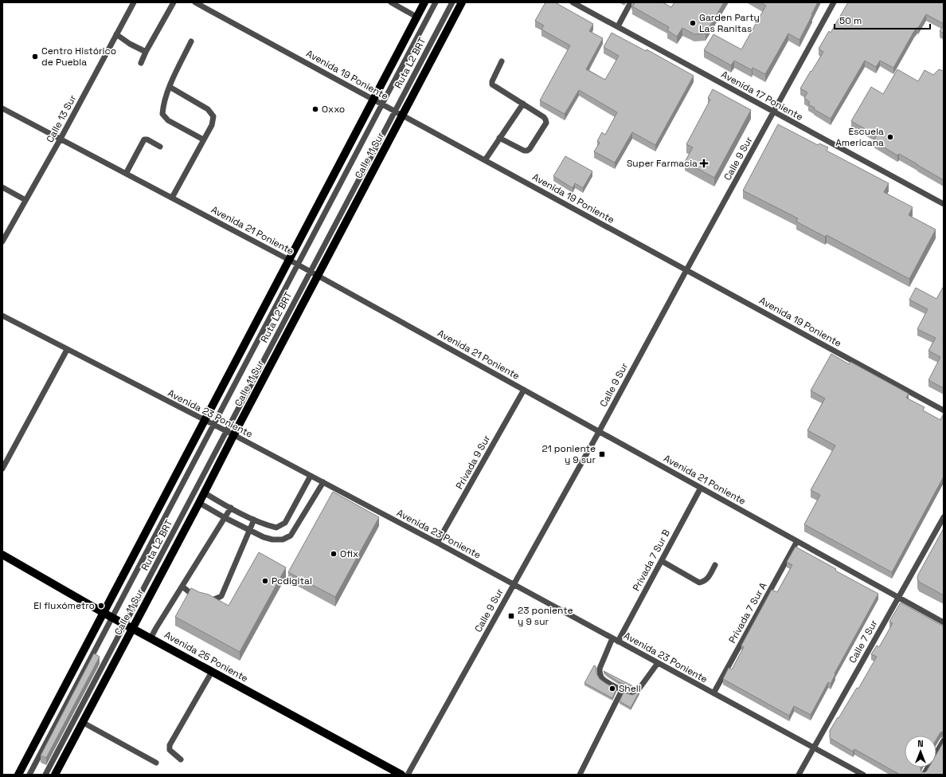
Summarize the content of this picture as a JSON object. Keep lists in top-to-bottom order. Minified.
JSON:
{"streets":{"main road":["Calle 11 Sur","Avenida 25 Poniente"],"street":["Ruta L2 BRT","Avenida 19 Poniente","Avenida 17 Poniente","Calle 13 Sur","Calle 9 Sur","Avenida 21 Poniente","Avenida 23 Poniente","Privada 9 Sur","Privada 7 Sur B","Privada 7 Sur A","Calle 7 Sur"]},"crossings":[["Ruta L2 BRT","Avenida 19 Poniente"],["Ruta L2 BRT","Calle 11 Sur"],["Ruta L2 BRT","Avenida 21 Poniente"],["Ruta L2 BRT","Avenida 23 Poniente"],["Ruta L2 BRT","Avenida 25 Poniente"],["Avenida 19 Poniente","Calle 11 Sur"],["Avenida 19 Poniente","Calle 9 Sur"],["Avenida 17 Poniente","Calle 9 Sur"],["Calle 13 Sur","Avenida 21 Poniente"],["Calle 11 Sur","Avenida 21 Poniente"],["Calle 11 Sur","Avenida 23 Poniente"],["Calle 11 Sur","Avenida 25 Poniente"],["Calle 9 Sur","Avenida 21 Poniente"],["Calle 9 Sur","Avenida 23 Poniente"],["Avenida 21 Poniente","Privada 9 Sur"],["Avenida 21 Poniente","Privada 7 Sur B"],["Avenida 21 Poniente","Privada 7 Sur A"],["Avenida 21 Poniente","Calle 7 Sur"],["Avenida 23 Poniente","Privada 9 Sur"],["Avenida 23 Poniente","Privada 7 Sur B"],["Avenida 23 Poniente","Privada 7 Sur A"],["Avenida 23 Poniente","Calle 7 Sur"]],"places":{"other":["Garden Party Las Ranitas","Centro Histórico de Puebla","Oxxo","Escuela Americana","Ofix","Pcdigital","El fluxómetro","Shell"],"health":["Super Farmacia"],"transit":["21 poniente y 9 sur","23 poniente y 9 sur"]},"scale_bar":"50 m","north":"top"}
